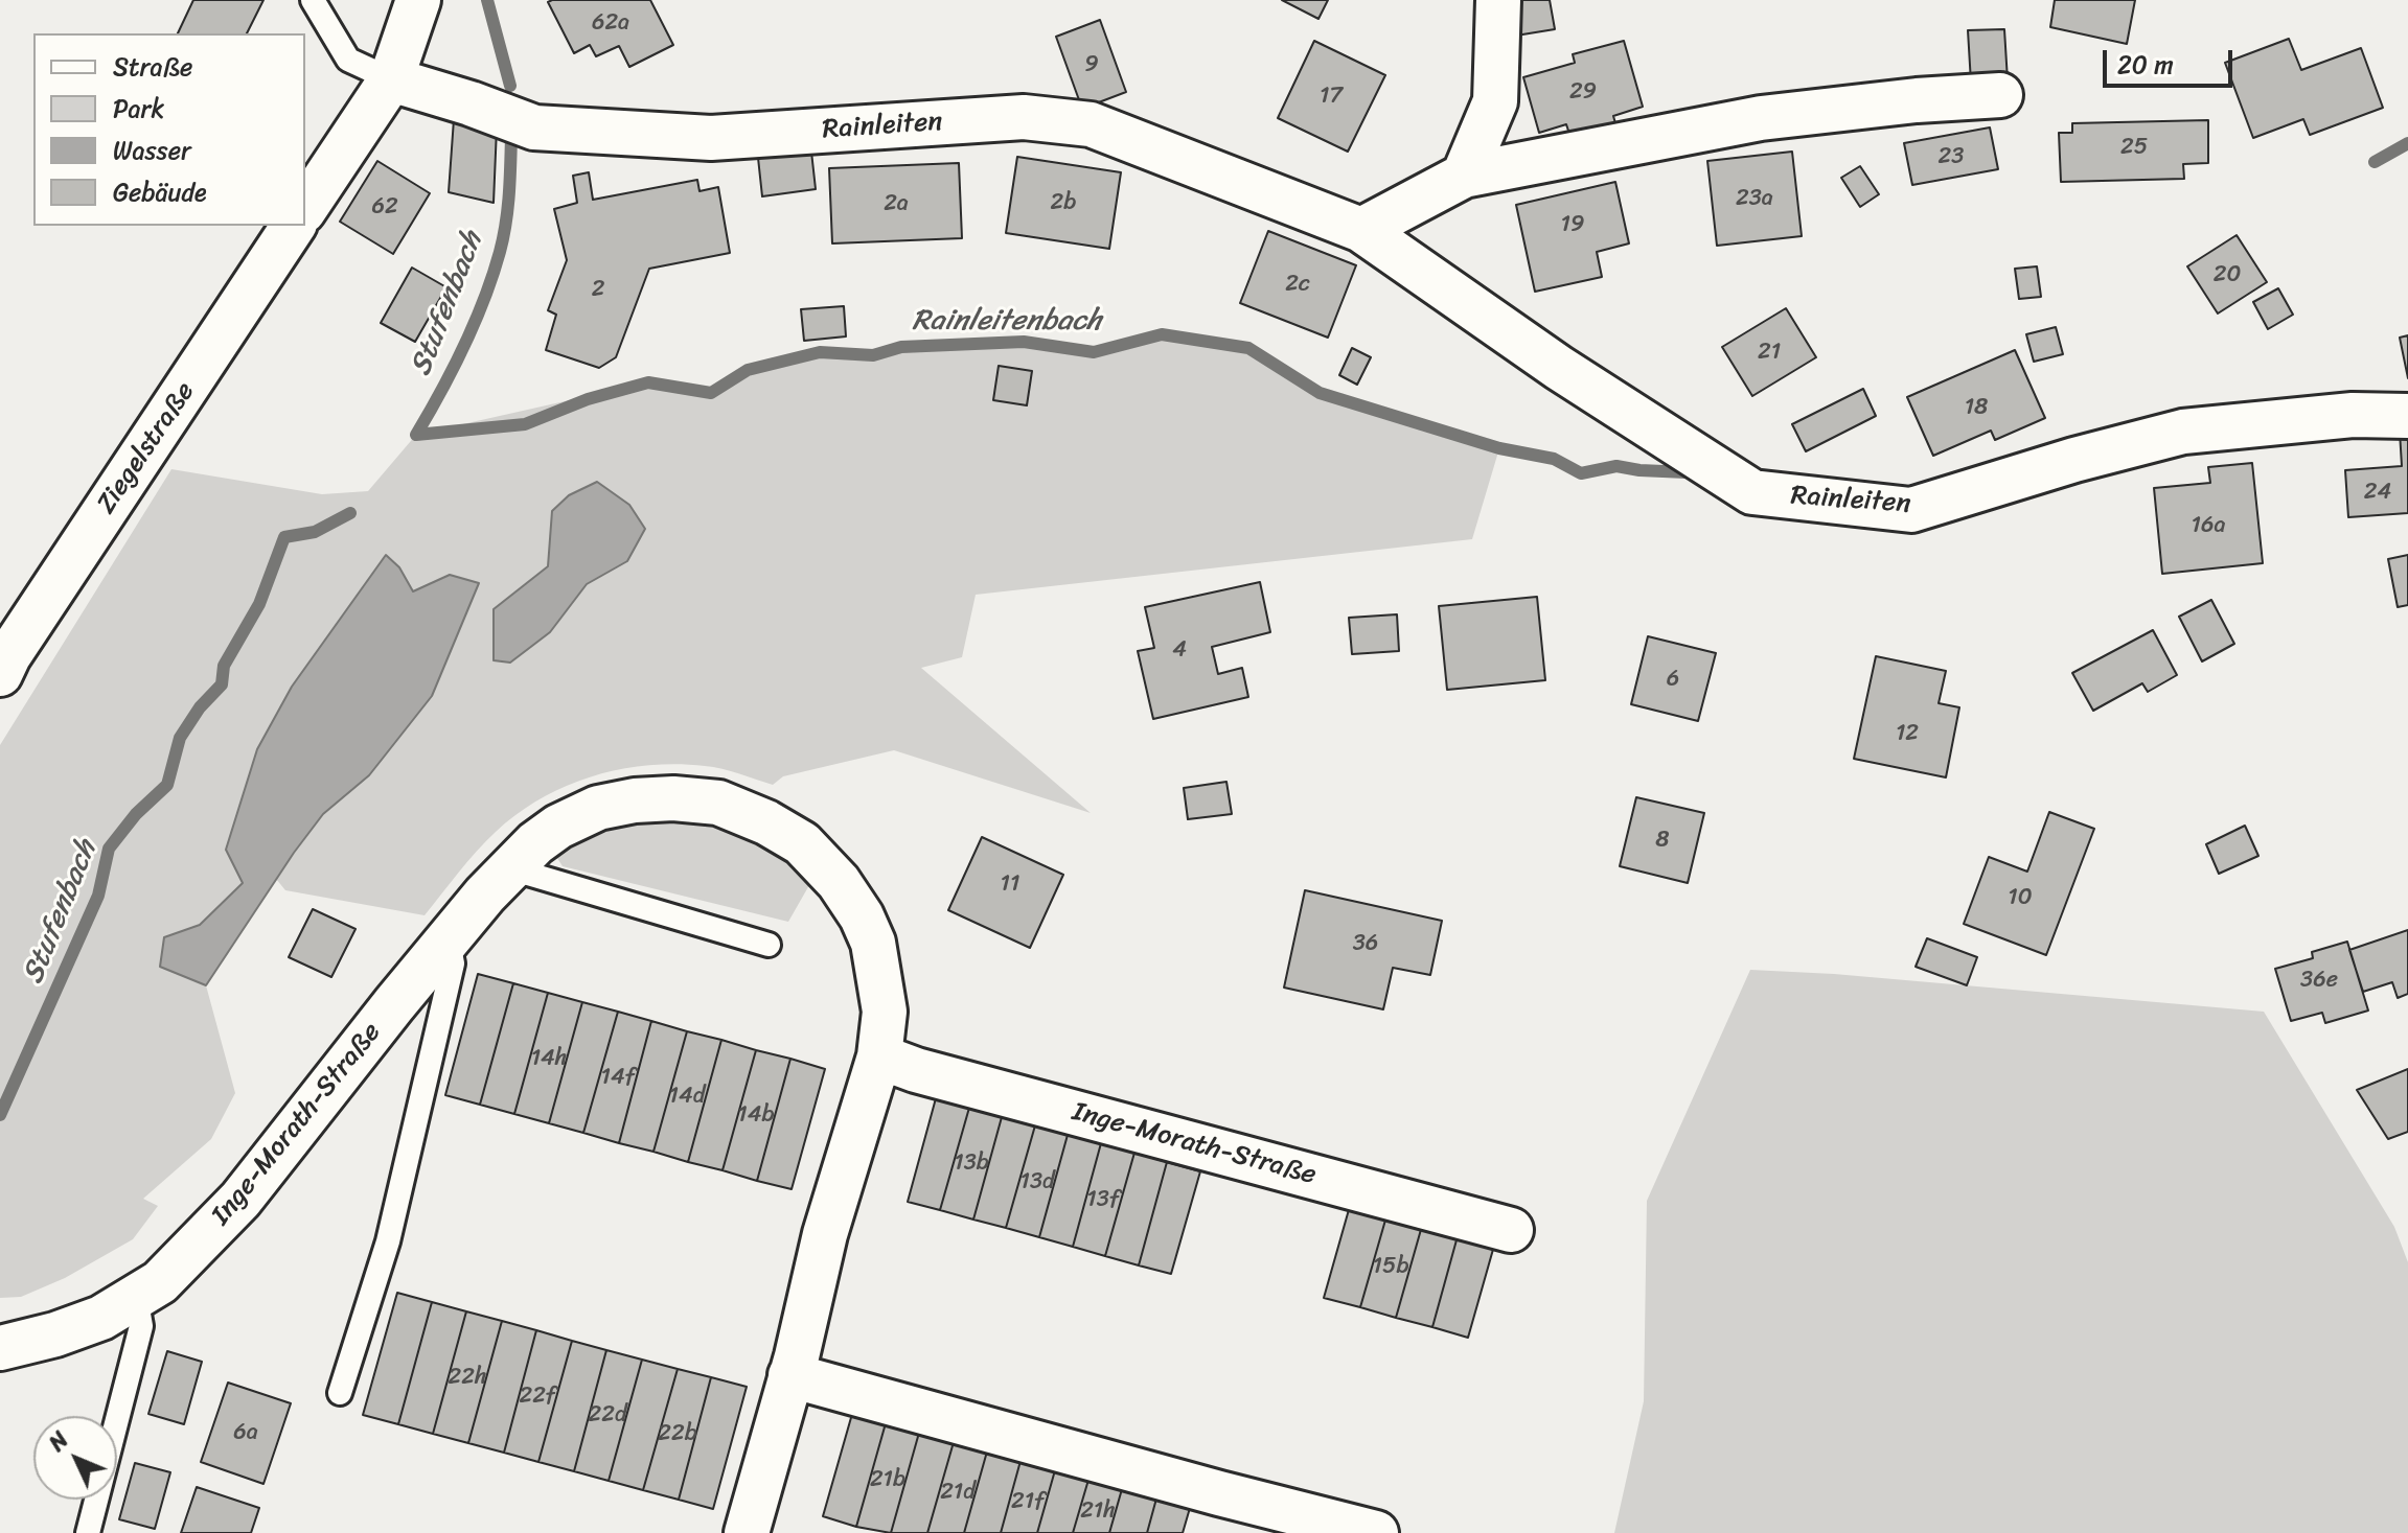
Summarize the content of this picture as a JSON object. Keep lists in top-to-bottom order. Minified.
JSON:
{"streets":{"street":["Rainleiten","Ziegelstraße","Inge-Morath-Straße"]},"water":["Stufenbach","Rainleitenbach"],"house_numbers":["62a","9","29","17","25","23","23a","2b","2a","62","19","20","2c","2","21","18","24","16a","4","6","12","8","11","10","36","36e","14h","14f","14d","14b","13b","13d","13f","15b","22h","22f","22d","6a","22b","21b","21d","21f","21h"],"legend":["Straße","Park","Wasser","Gebäude"],"scale_bar":"20 m","north":"top left"}
